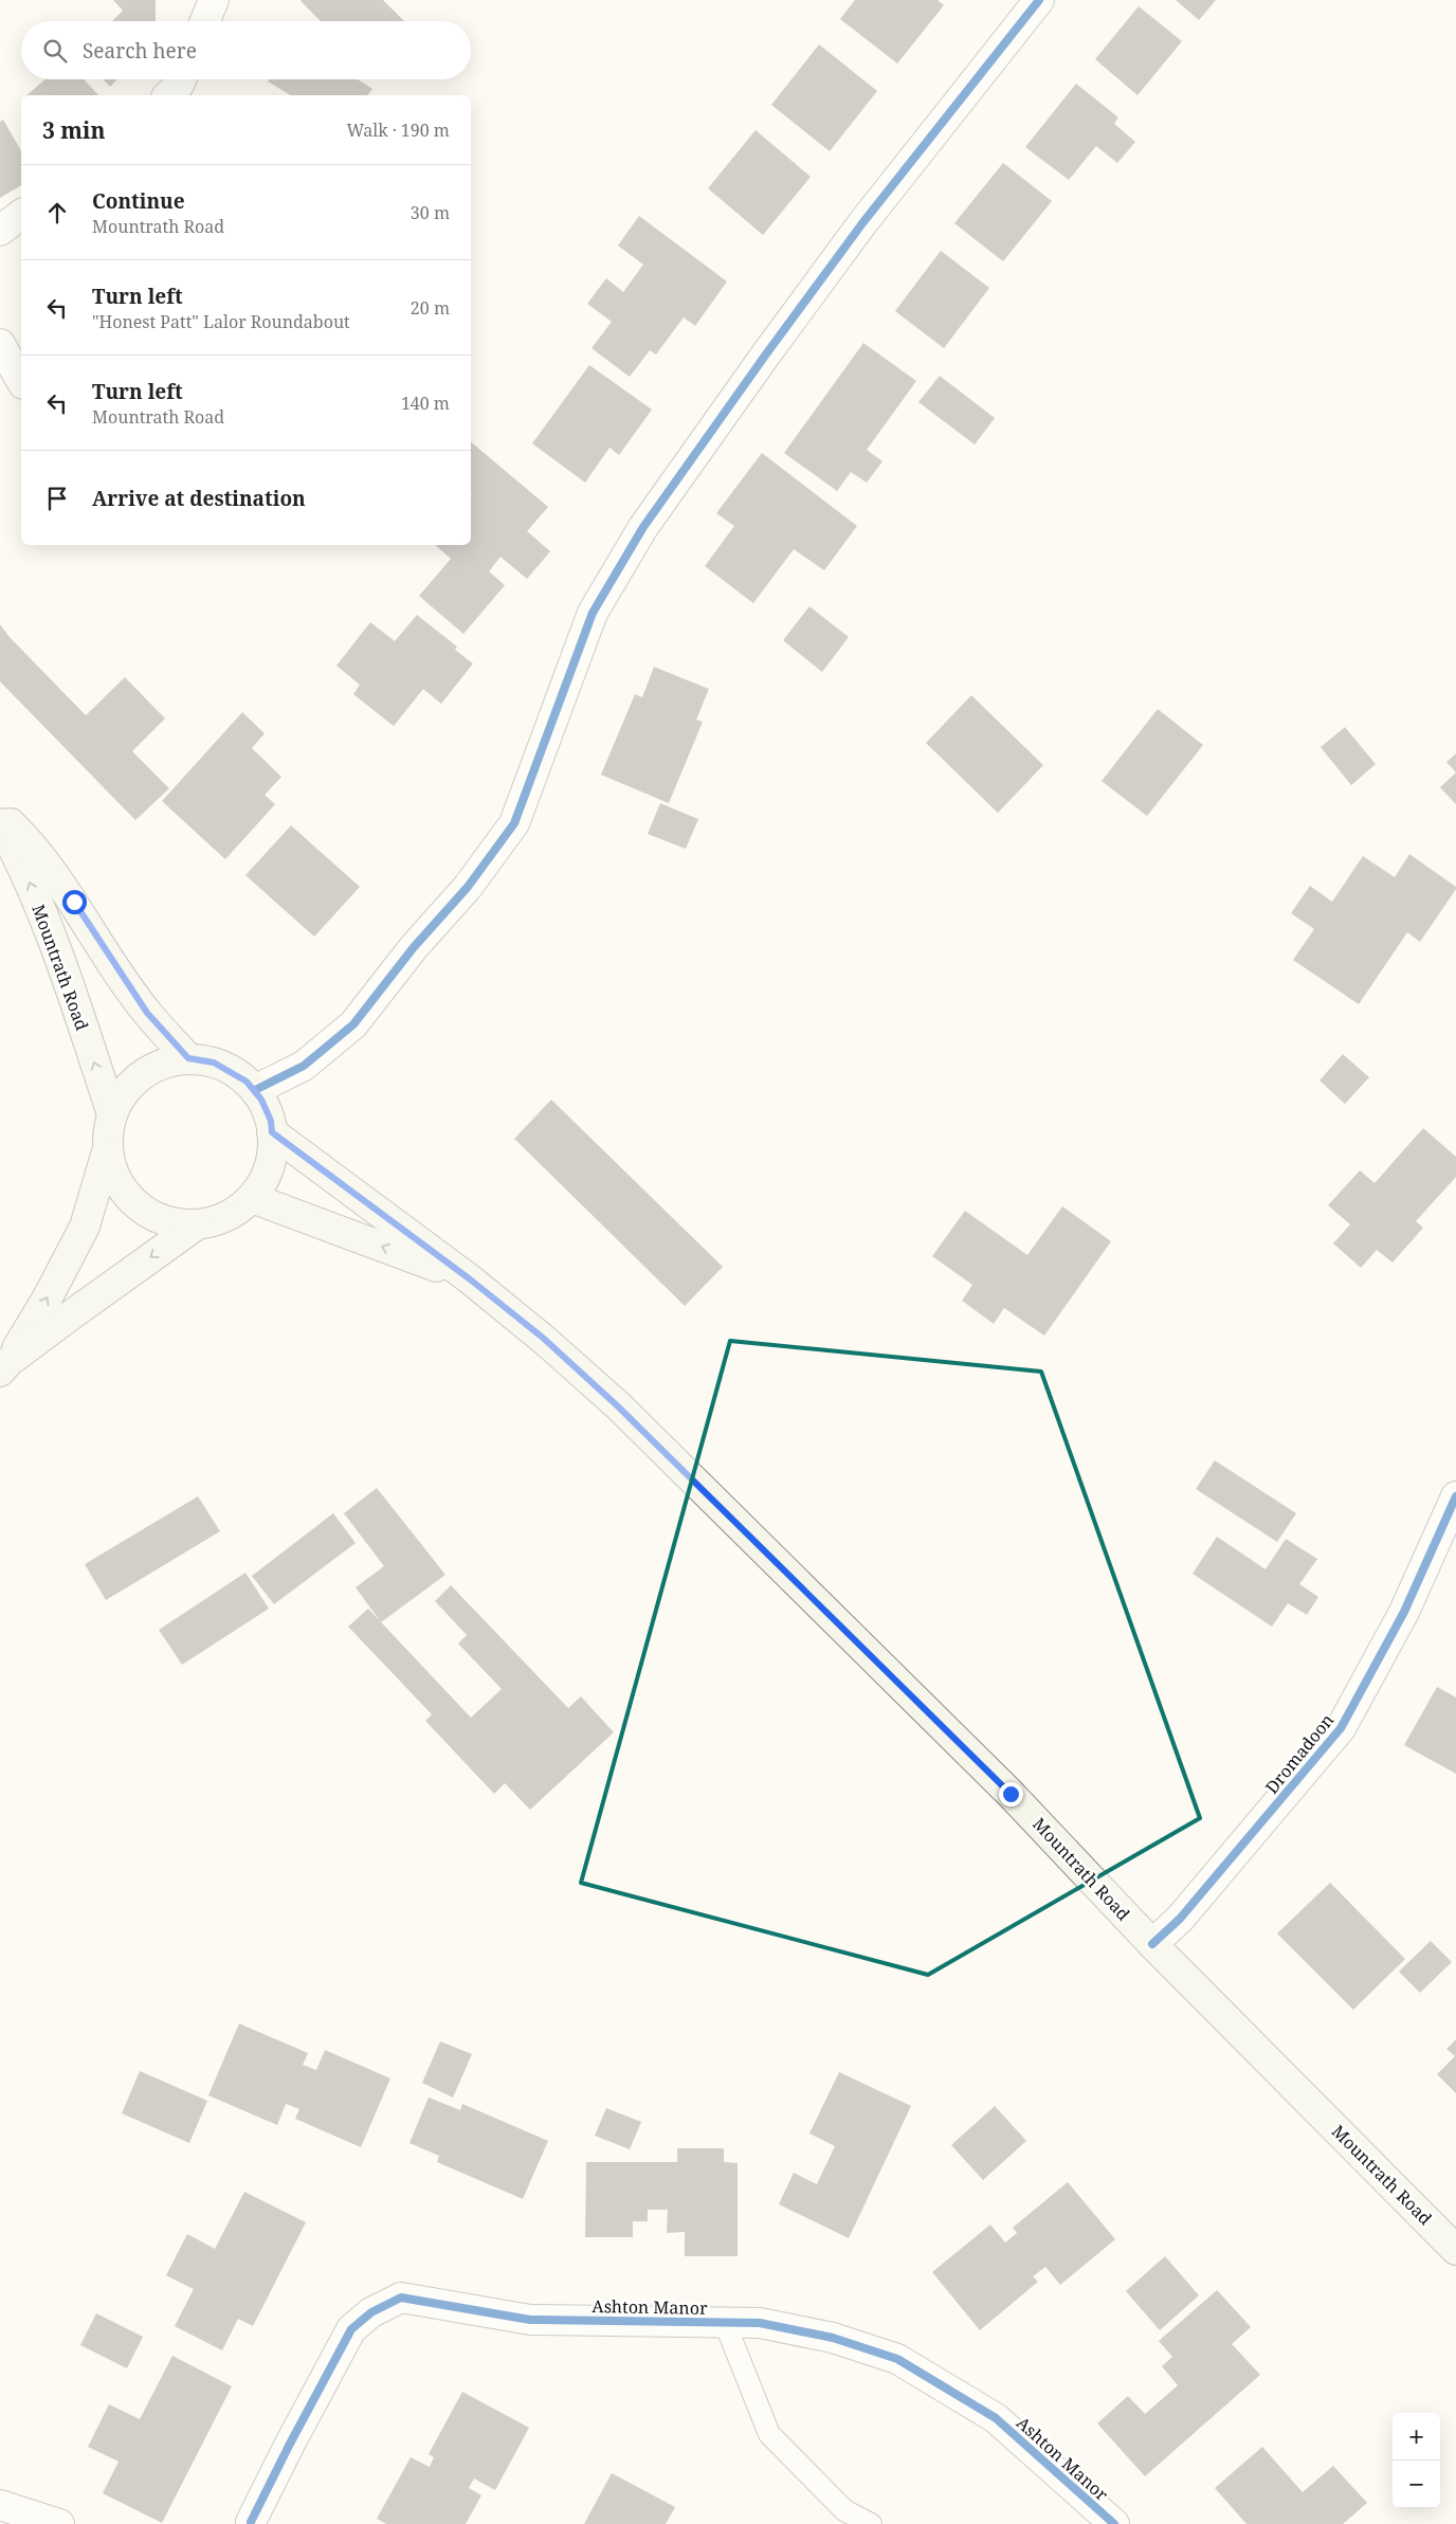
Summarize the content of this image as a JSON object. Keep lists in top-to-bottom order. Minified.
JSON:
{"streets":{"main road":["Mountrath Road"],"street":["Dromadoon","Ashton Manor"]},"crossings":[["Mountrath Road","Dromadoon"]],"page":{"search":"Search here","heading":["3 min","Walk · 190 m"],"list":[["Continue","Mountrath Road","30 m"],["Turn left","\"Honest Patt\" Lalor Roundabout","20 m"],["Turn left","Mountrath Road","140 m"],"Arrive at destination"],"map_buttons":["+","−"]}}
